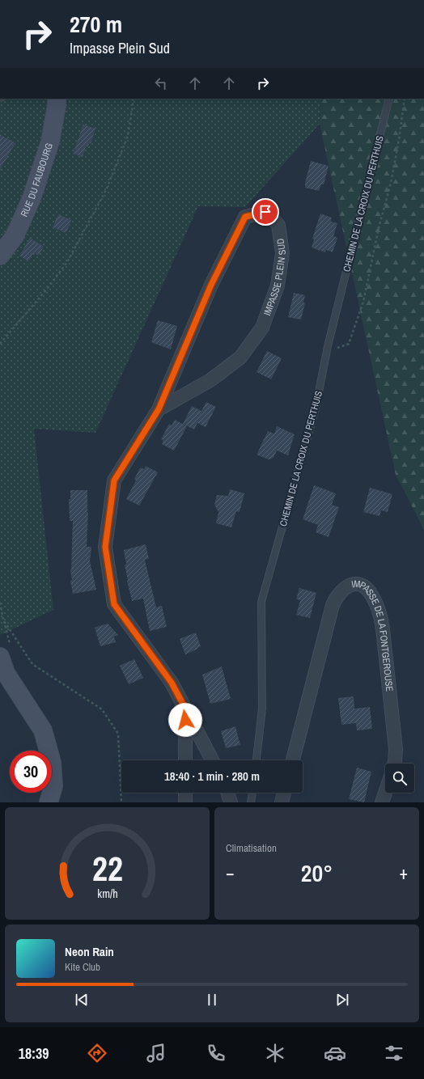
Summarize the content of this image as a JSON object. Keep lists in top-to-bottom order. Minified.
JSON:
{"streets":{"main road":["RUE DU FAUBOURG"],"street":["IMPASSE PLEIN SUD","IMPASSE DE LA FONTGEROUSE"],"lane":["CHEMIN DE LA CROIX DU PERTHUIS"]},"page":{"turn":["270 m","Impasse Plein Sud"],"limit":"30","trip":"18:40 · 1 min · 280 m","tile":"Climatisation","heat":["−","20°","+"],"song":["Neon Rain","Kite Club"],"tabs":"18:39","gauge":["22","km/h"]}}
